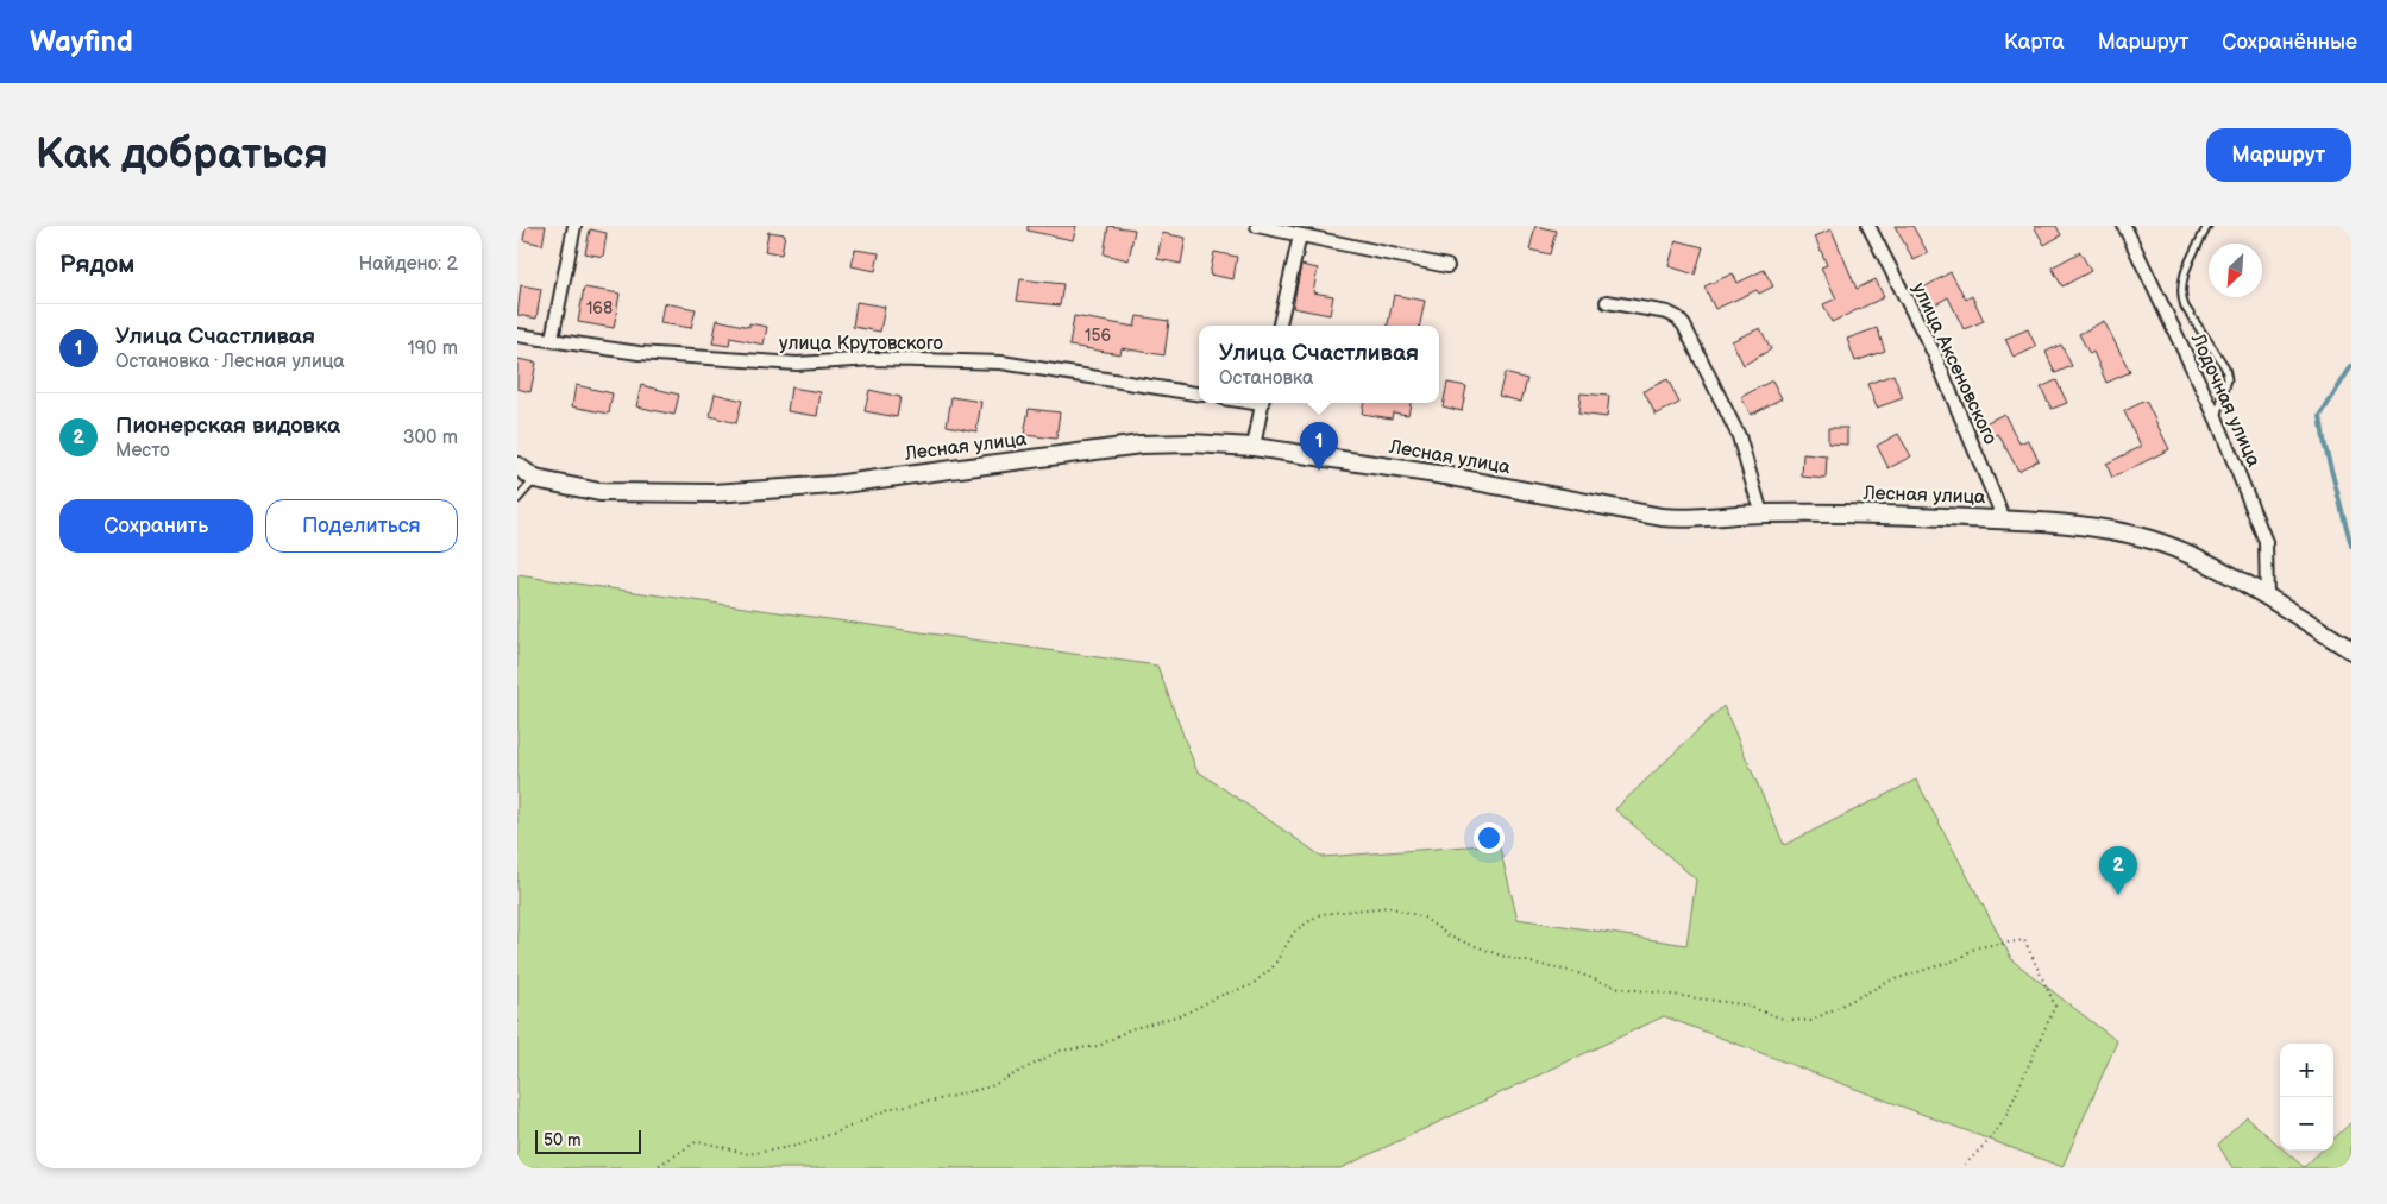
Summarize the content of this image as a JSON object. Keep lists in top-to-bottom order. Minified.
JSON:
{"streets":{"main road":["Лесная улица"],"street":["улица Крутовского","улица Аксеновского","Лодочная улица"]},"crossings":[["улица Аксеновского","Лесная улица"],["Лодочная улица","Лесная улица"]],"house_numbers":["168","156"],"scale_bar":"50 m","north":"bottom left","page":{"header":"Wayfind","nav":["Карта","Маршрут","Сохранённые"],"buttons":["Маршрут",["Сохранить","Поделиться"]],"title":"Как добраться","heading":["Рядом","Найдено: 2"],"list":[{"mark":"1","name":"Улица Счастливая","note":"Остановка · Лесная улица","value":"190 m"},{"mark":"2","name":"Пионерская видовка","note":"Место","value":"300 m"}],"popup":["Улица Счастливая","Остановка"],"pins":["1","2"],"map_buttons":["+","−"],"scale":"50 m"}}
